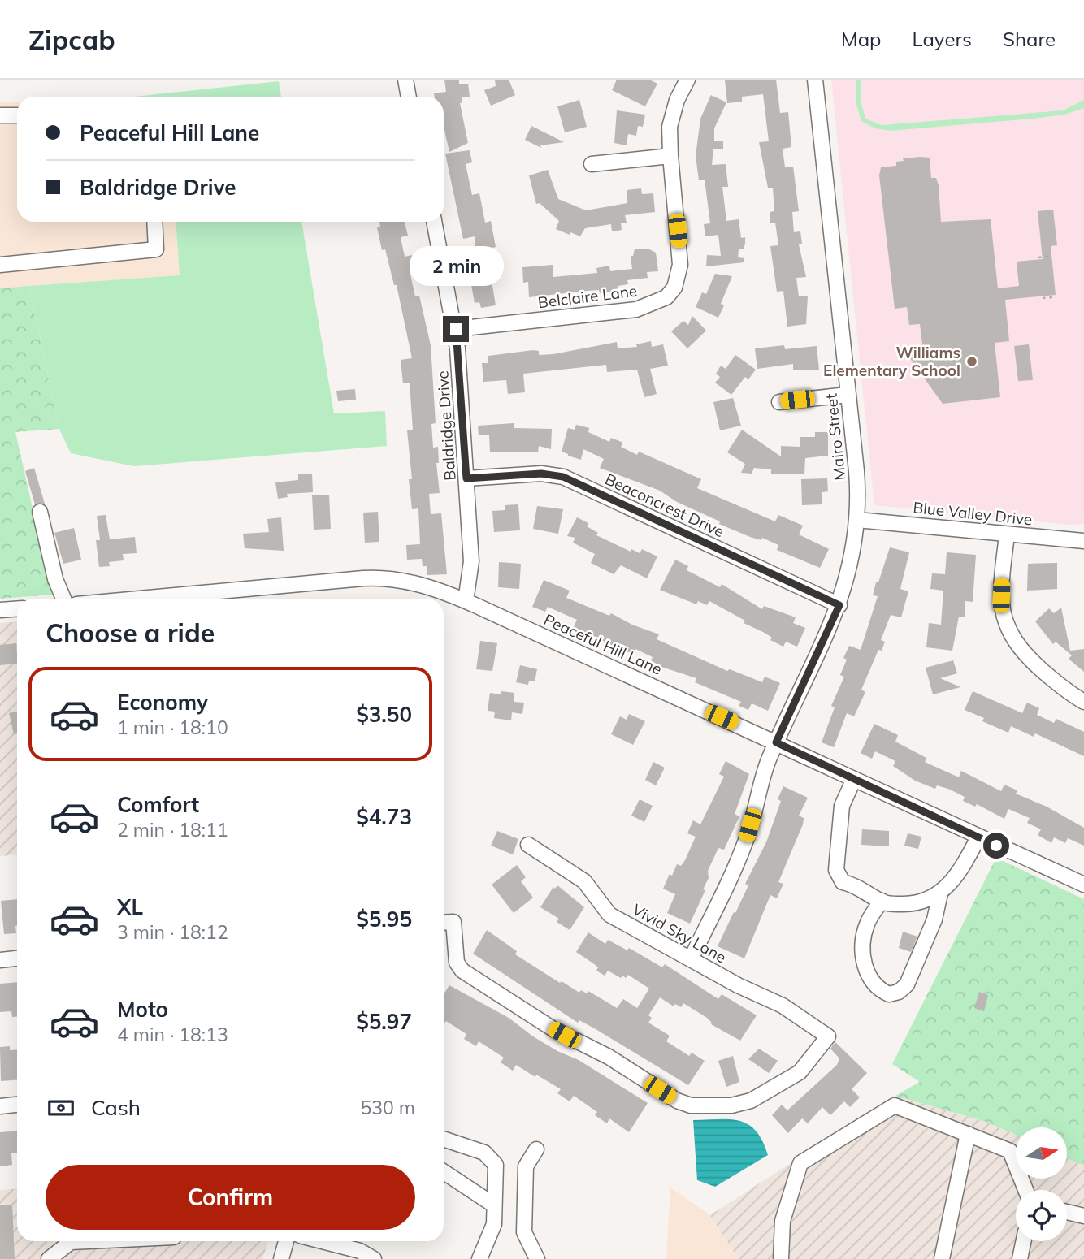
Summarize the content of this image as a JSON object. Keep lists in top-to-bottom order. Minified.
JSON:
{"streets":{"street":["Belclaire Lane","Baldridge Drive","Mairo Street","Beaconcrest Drive","Blue Valley Drive","Peaceful Hill Lane","Vivid Sky Lane"]},"crossings":[["Belclaire Lane","Baldridge Drive"],["Baldridge Drive","Beaconcrest Drive"],["Baldridge Drive","Peaceful Hill Lane"],["Mairo Street","Beaconcrest Drive"],["Mairo Street","Blue Valley Drive"],["Mairo Street","Peaceful Hill Lane"],["Mairo Street","Vivid Sky Lane"]],"places":["Williams Elementary School"],"north":"right","page":{"header":"Zipcab","nav":["Map","Layers","Share"],"banner":["Peaceful Hill Lane","Baldridge Drive"],"bubble":"2 min","heading":"Choose a ride","list":[{"name":"Economy","note":"1 min · 18:10","value":"$3.50"},{"name":"Comfort","note":"2 min · 18:11","value":"$4.73"},{"name":"XL","note":"3 min · 18:12","value":"$5.95"},{"name":"Moto","note":"4 min · 18:13","value":"$5.97"}],"pay":["Cash","530 m"],"buttons":"Confirm"}}
